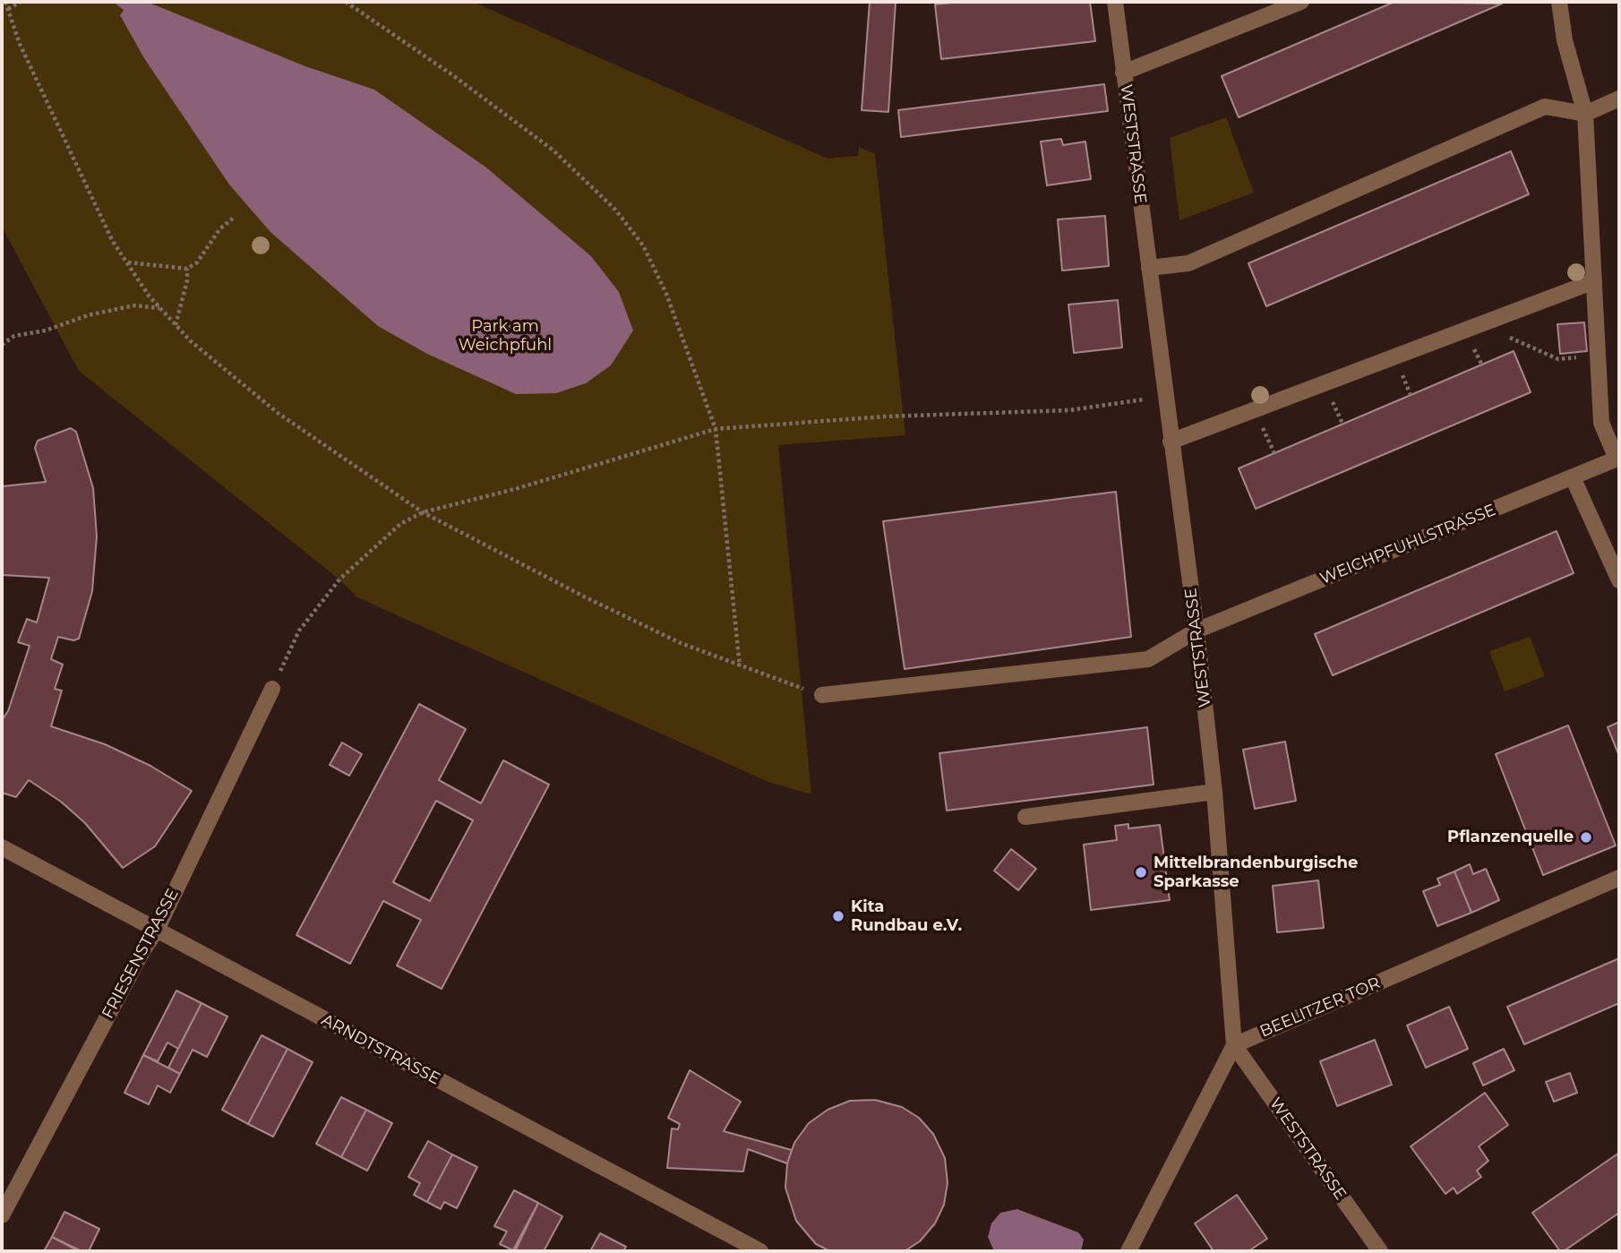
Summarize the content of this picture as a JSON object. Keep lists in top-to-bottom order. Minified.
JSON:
{"streets":{"street":["WESTSTRASSE","WEICHPFUHLSTRASSE","FRIESENSTRASSE","BEELITZER TOR","ARNDTSTRASSE"]},"crossings":[["WESTSTRASSE","WEICHPFUHLSTRASSE"],["WESTSTRASSE","BEELITZER TOR"],["FRIESENSTRASSE","ARNDTSTRASSE"]],"parks":["Park am Weichpfuhl"],"places":["Pflanzenquelle","Mittelbrandenburgische Sparkasse","Kita Rundbau e.V."]}
